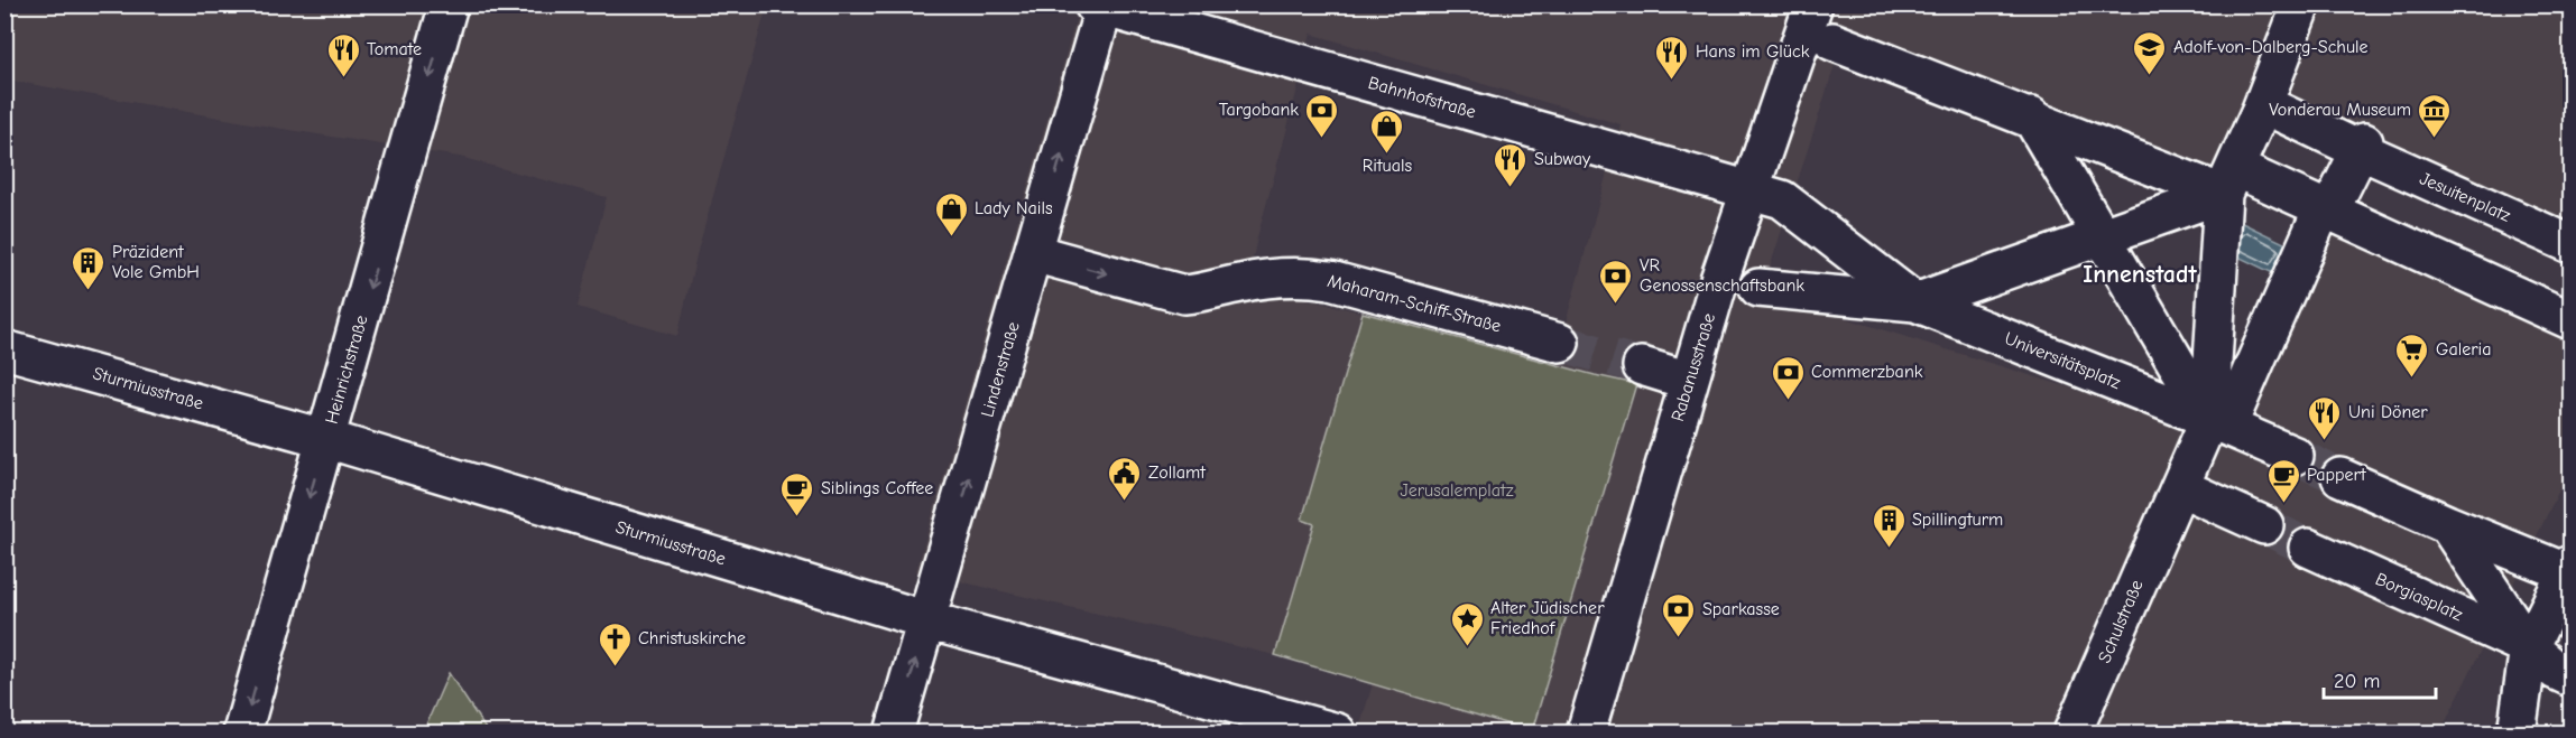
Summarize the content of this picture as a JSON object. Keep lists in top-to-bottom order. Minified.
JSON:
{"streets":{"street":["Bahnhofstraße","Jesuitenplatz","Maharam-Schiff-Straße","Universitätsplatz","Rabanusstraße","Heinrichstraße","Lindenstraße","Sturmiusstraße","Borgiasplatz","Schulstraße"]},"crossings":[["Bahnhofstraße","Universitätsplatz"],["Bahnhofstraße","Rabanusstraße"],["Bahnhofstraße","Lindenstraße"],["Maharam-Schiff-Straße","Lindenstraße"],["Universitätsplatz","Rabanusstraße"],["Heinrichstraße","Sturmiusstraße"],["Lindenstraße","Sturmiusstraße"]],"one_way":["Maharam-Schiff-Straße","Heinrichstraße","Lindenstraße"],"districts":["Innenstadt"],"parks":["Jerusalemplatz"],"places":{"school or university":["Adolf-von-Dalberg-Schule"],"restaurant":["Tomate","Hans im Glück","Subway","Uni Döner"],"bank":["Targobank","VR Genossenschaftsbank","Commerzbank","Sparkasse"],"museum":["Vonderau Museum"],"shop":["Rituals","Lady Nails"],"building":["Präzident Vole GmbH","Spillingturm"],"supermarket":["Galeria"],"public building":["Zollamt"],"cafe":["Pappert","Siblings Coffee"],"place":["Alter Jüdischer Friedhof"],"church":["Christuskirche"]},"scale_bar":"20 m"}
